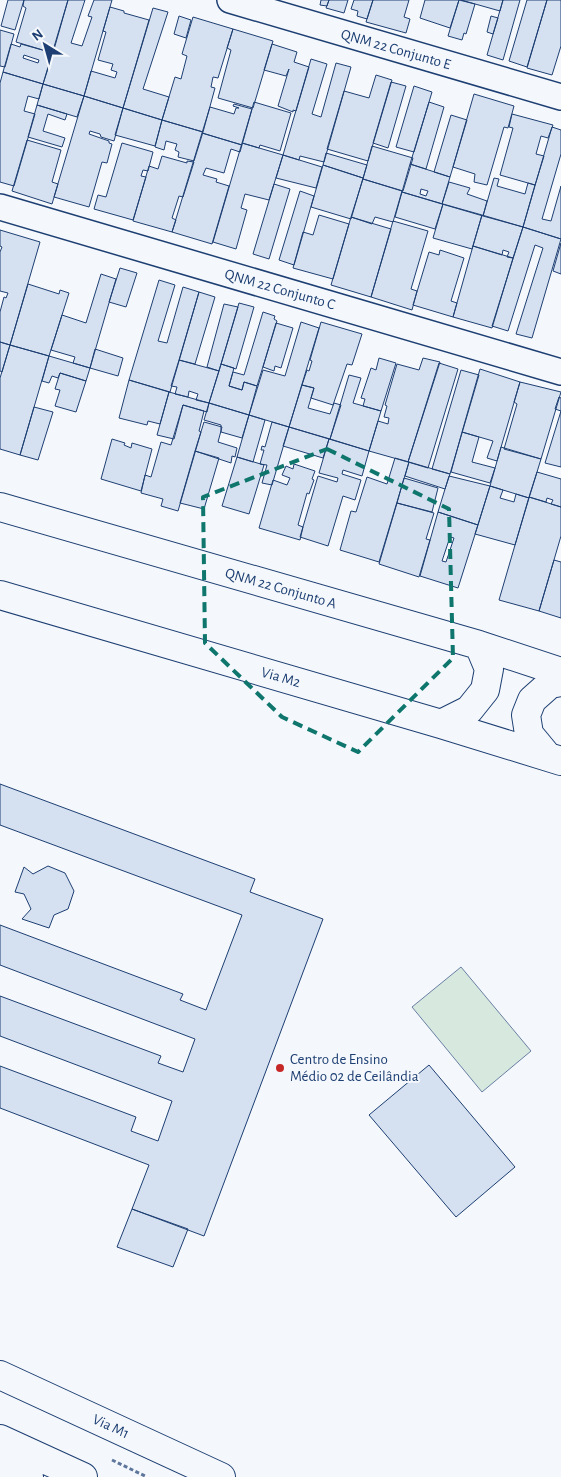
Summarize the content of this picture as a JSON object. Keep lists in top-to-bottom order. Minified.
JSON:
{"streets":{"main road":["QNM 22 Conjunto A","Via M2","Via M1"],"street":["QNM 22 Conjunto E","QNM 22 Conjunto C"]},"places":["Centro de Ensino Médio 02 de Ceilândia"],"north":"top left"}
